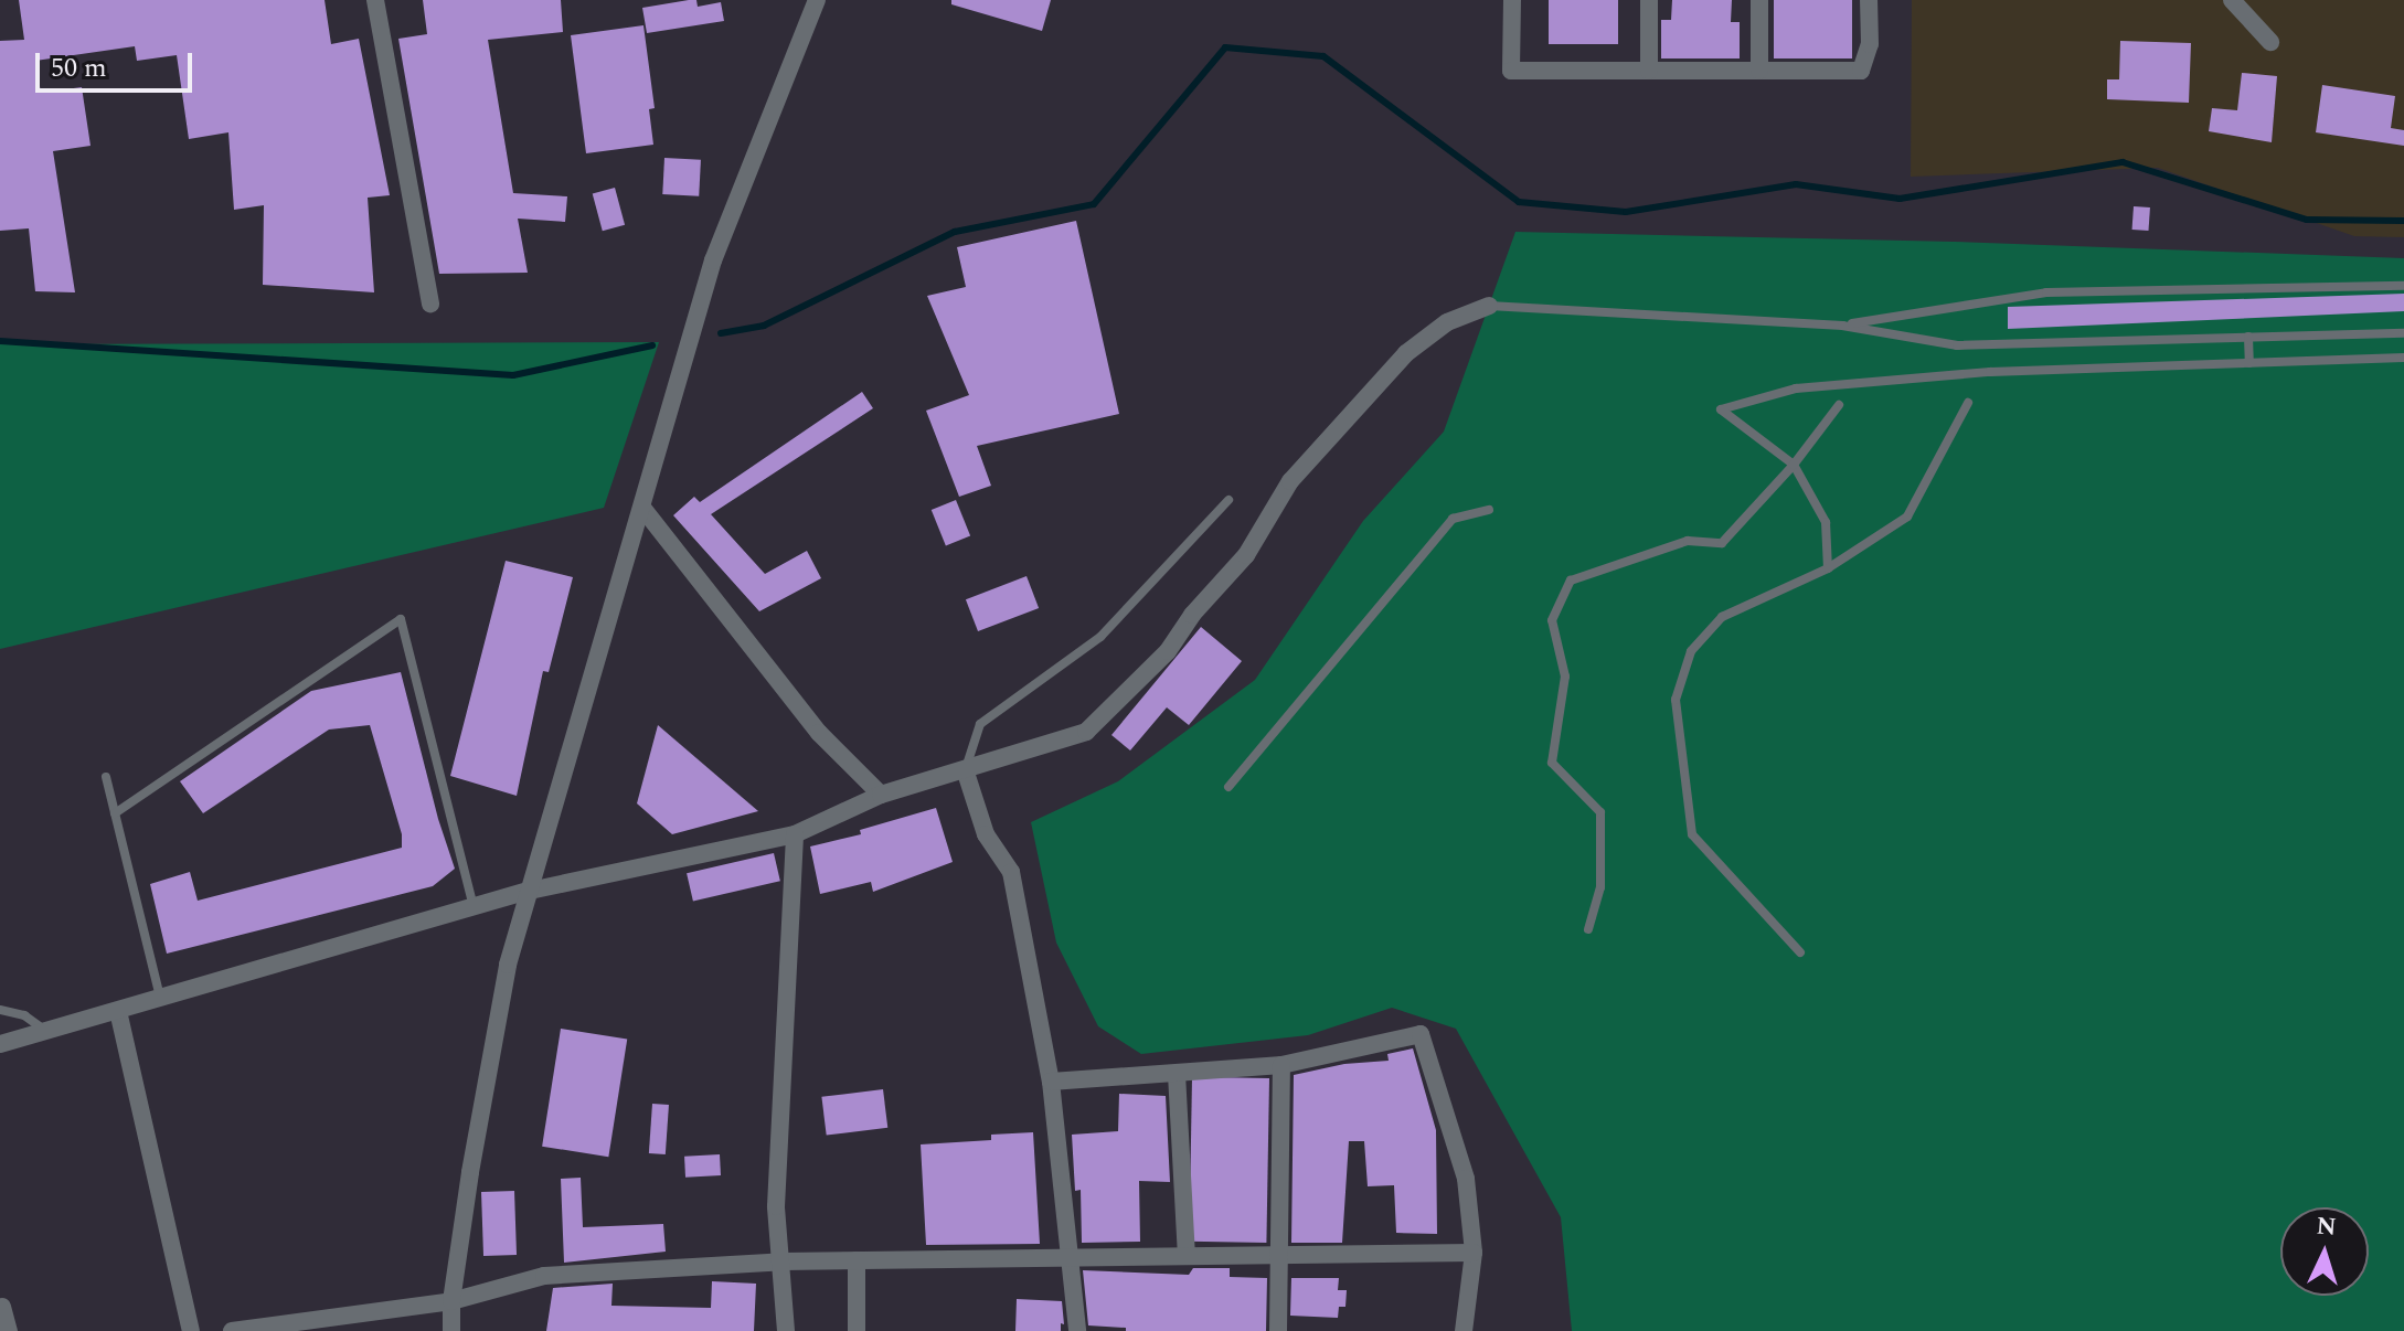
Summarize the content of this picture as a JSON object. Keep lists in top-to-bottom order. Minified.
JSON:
{"scale_bar":"50 m","north":"top"}
